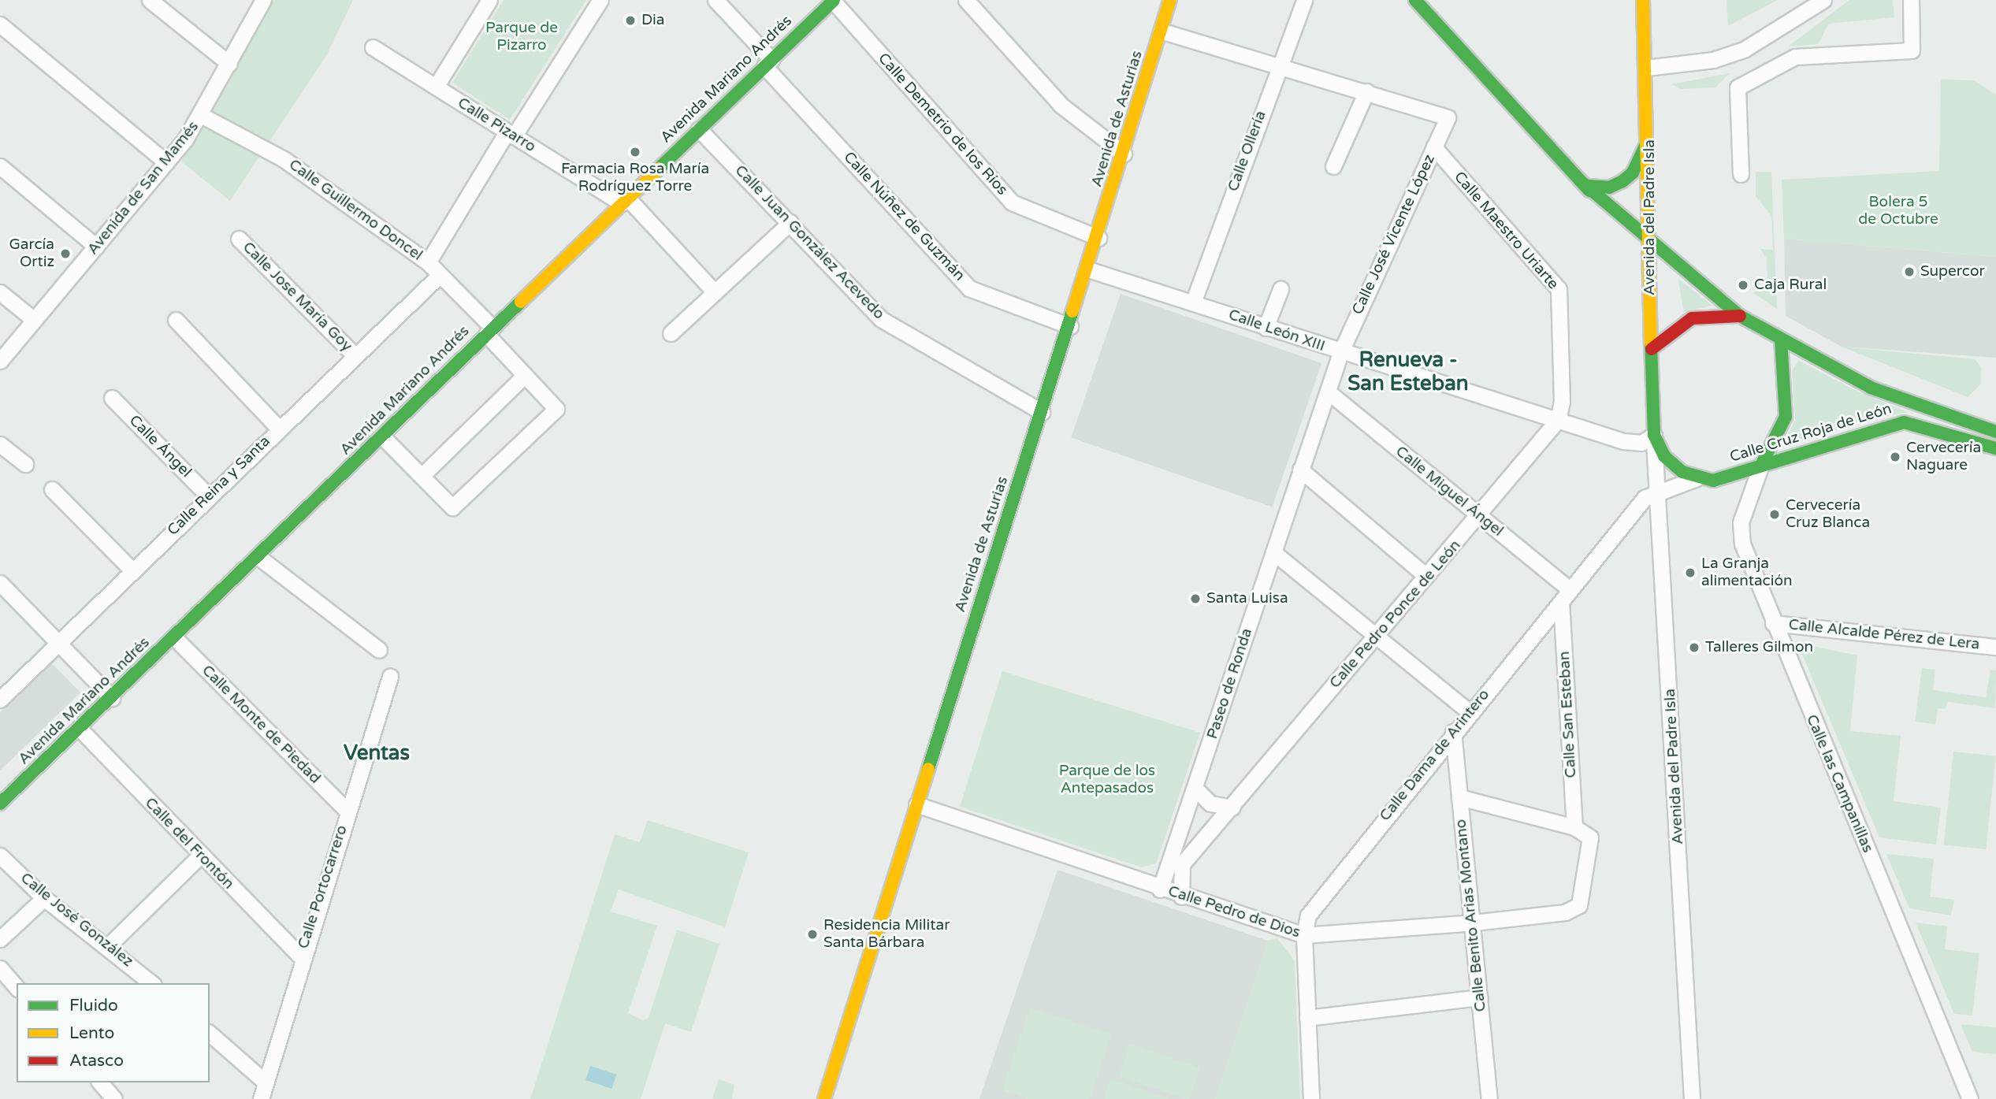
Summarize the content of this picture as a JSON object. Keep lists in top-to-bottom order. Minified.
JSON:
{"streets":{"main road":["Avenida Mariano Andrés","Avenida de Asturias","Avenida del Padre Isla","Calle Cruz Roja de León"],"street":["Calle Demetrio de los Ríos","Calle Pizarro","Calle Ollería","Avenida de San Mamés","Calle Guillermo Doncel","Calle Núñez de Guzmán","Calle Maestro Uriarte","Calle José Vicente López","Calle Juan González Acevedo","Calle Jose María Goy","Calle León XIII","Calle Ángel","Calle Reina y Santa","Calle Miguel Ángel","Calle Pedro Ponce de León","Calle Alcalde Pérez de Lera","Paseo de Ronda","Calle San Esteban","Calle Monte de Piedad","Calle Dama de Arintero","Calle las Campanillas","Calle del Frontón","Calle Portocarrero","Calle Pedro de Dios","Calle Benito Arias Montano","Calle José González"]},"crossings":[["Avenida Mariano Andrés","Calle Demetrio de los Ríos"],["Avenida Mariano Andrés","Calle Pizarro"],["Avenida Mariano Andrés","Calle Guillermo Doncel"],["Avenida Mariano Andrés","Calle Núñez de Guzmán"],["Avenida Mariano Andrés","Calle Juan González Acevedo"],["Avenida Mariano Andrés","Calle Monte de Piedad"],["Avenida Mariano Andrés","Calle del Frontón"],["Avenida de Asturias","Calle Demetrio de los Ríos"],["Avenida de Asturias","Calle Núñez de Guzmán"],["Avenida de Asturias","Calle Juan González Acevedo"],["Avenida de Asturias","Calle León XIII"],["Avenida de Asturias","Calle Pedro de Dios"],["Calle Ollería","Calle León XIII"],["Avenida de San Mamés","Calle Guillermo Doncel"],["Calle Guillermo Doncel","Calle Reina y Santa"],["Avenida del Padre Isla","Calle León XIII"],["Avenida del Padre Isla","Calle Cruz Roja de León"],["Avenida del Padre Isla","Calle Dama de Arintero"],["Avenida del Padre Isla","Calle las Campanillas"],["Calle Maestro Uriarte","Calle José Vicente López"],["Calle Maestro Uriarte","Calle León XIII"],["Calle Maestro Uriarte","Calle Pedro Ponce de León"],["Calle José Vicente López","Calle León XIII"],["Calle José Vicente López","Paseo de Ronda"],["Calle Jose María Goy","Calle Reina y Santa"],["Calle León XIII","Calle Cruz Roja de León"],["Calle León XIII","Calle Pedro Ponce de León"],["Calle León XIII","Paseo de Ronda"],["Calle León XIII","Calle Dama de Arintero"],["Calle León XIII","Calle las Campanillas"],["Calle Cruz Roja de León","Calle Dama de Arintero"],["Calle Cruz Roja de León","Calle las Campanillas"],["Calle Ángel","Calle Reina y Santa"],["Calle Miguel Ángel","Calle Pedro Ponce de León"],["Calle Miguel Ángel","Paseo de Ronda"],["Calle Miguel Ángel","Calle San Esteban"],["Calle Miguel Ángel","Calle Dama de Arintero"],["Calle Pedro Ponce de León","Calle Pedro de Dios"],["Calle Alcalde Pérez de Lera","Calle las Campanillas"],["Paseo de Ronda","Calle Pedro de Dios"],["Calle San Esteban","Calle Dama de Arintero"],["Calle San Esteban","Calle Pedro de Dios"],["Calle Monte de Piedad","Calle Portocarrero"],["Calle Dama de Arintero","Calle las Campanillas"],["Calle Dama de Arintero","Calle Pedro de Dios"],["Calle Dama de Arintero","Calle Benito Arias Montano"],["Calle del Frontón","Calle Portocarrero"],["Calle Pedro de Dios","Calle Benito Arias Montano"]],"districts":["Renueva - San Esteban","Ventas"],"parks":["Parque de Pizarro","Bolera 5 de Octubre","Parque de los Antepasados"],"places":["Dia","Farmacia Rosa María Rodríguez Torre","García Ortiz","Supercor","Caja Rural","Cervecería Naguare","Cervecería Cruz Blanca","La Granja alimentación","Santa Luisa","Talleres Gilmon","Residencia Militar Santa Bárbara"],"legend":["Fluido","Lento","Atasco"]}
